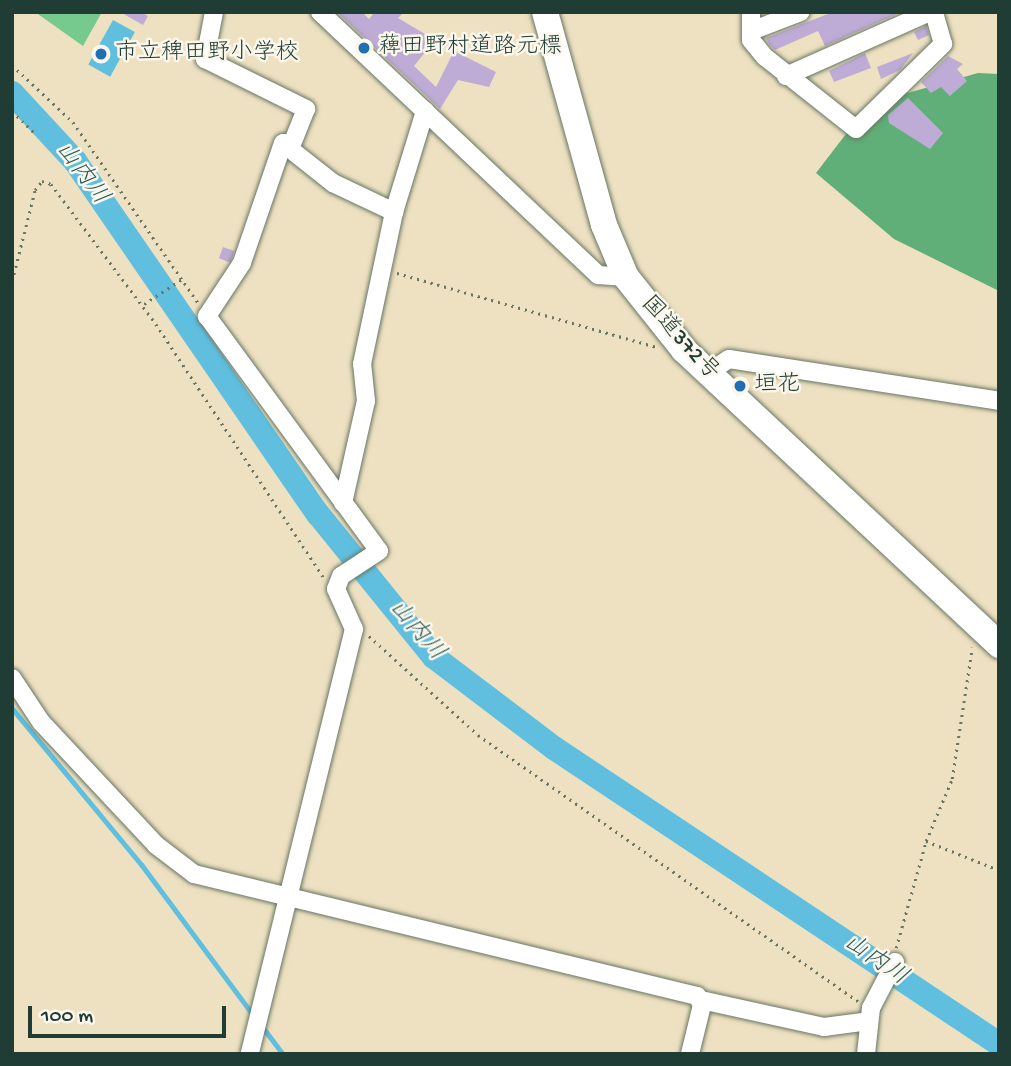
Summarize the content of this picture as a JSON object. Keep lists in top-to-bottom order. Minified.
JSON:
{"streets":{"highway":["国道372号"]},"water":["山内川"],"places":["薭田野村道路元標","市立稗田野小学校","垣花"],"scale_bar":"100 m"}
